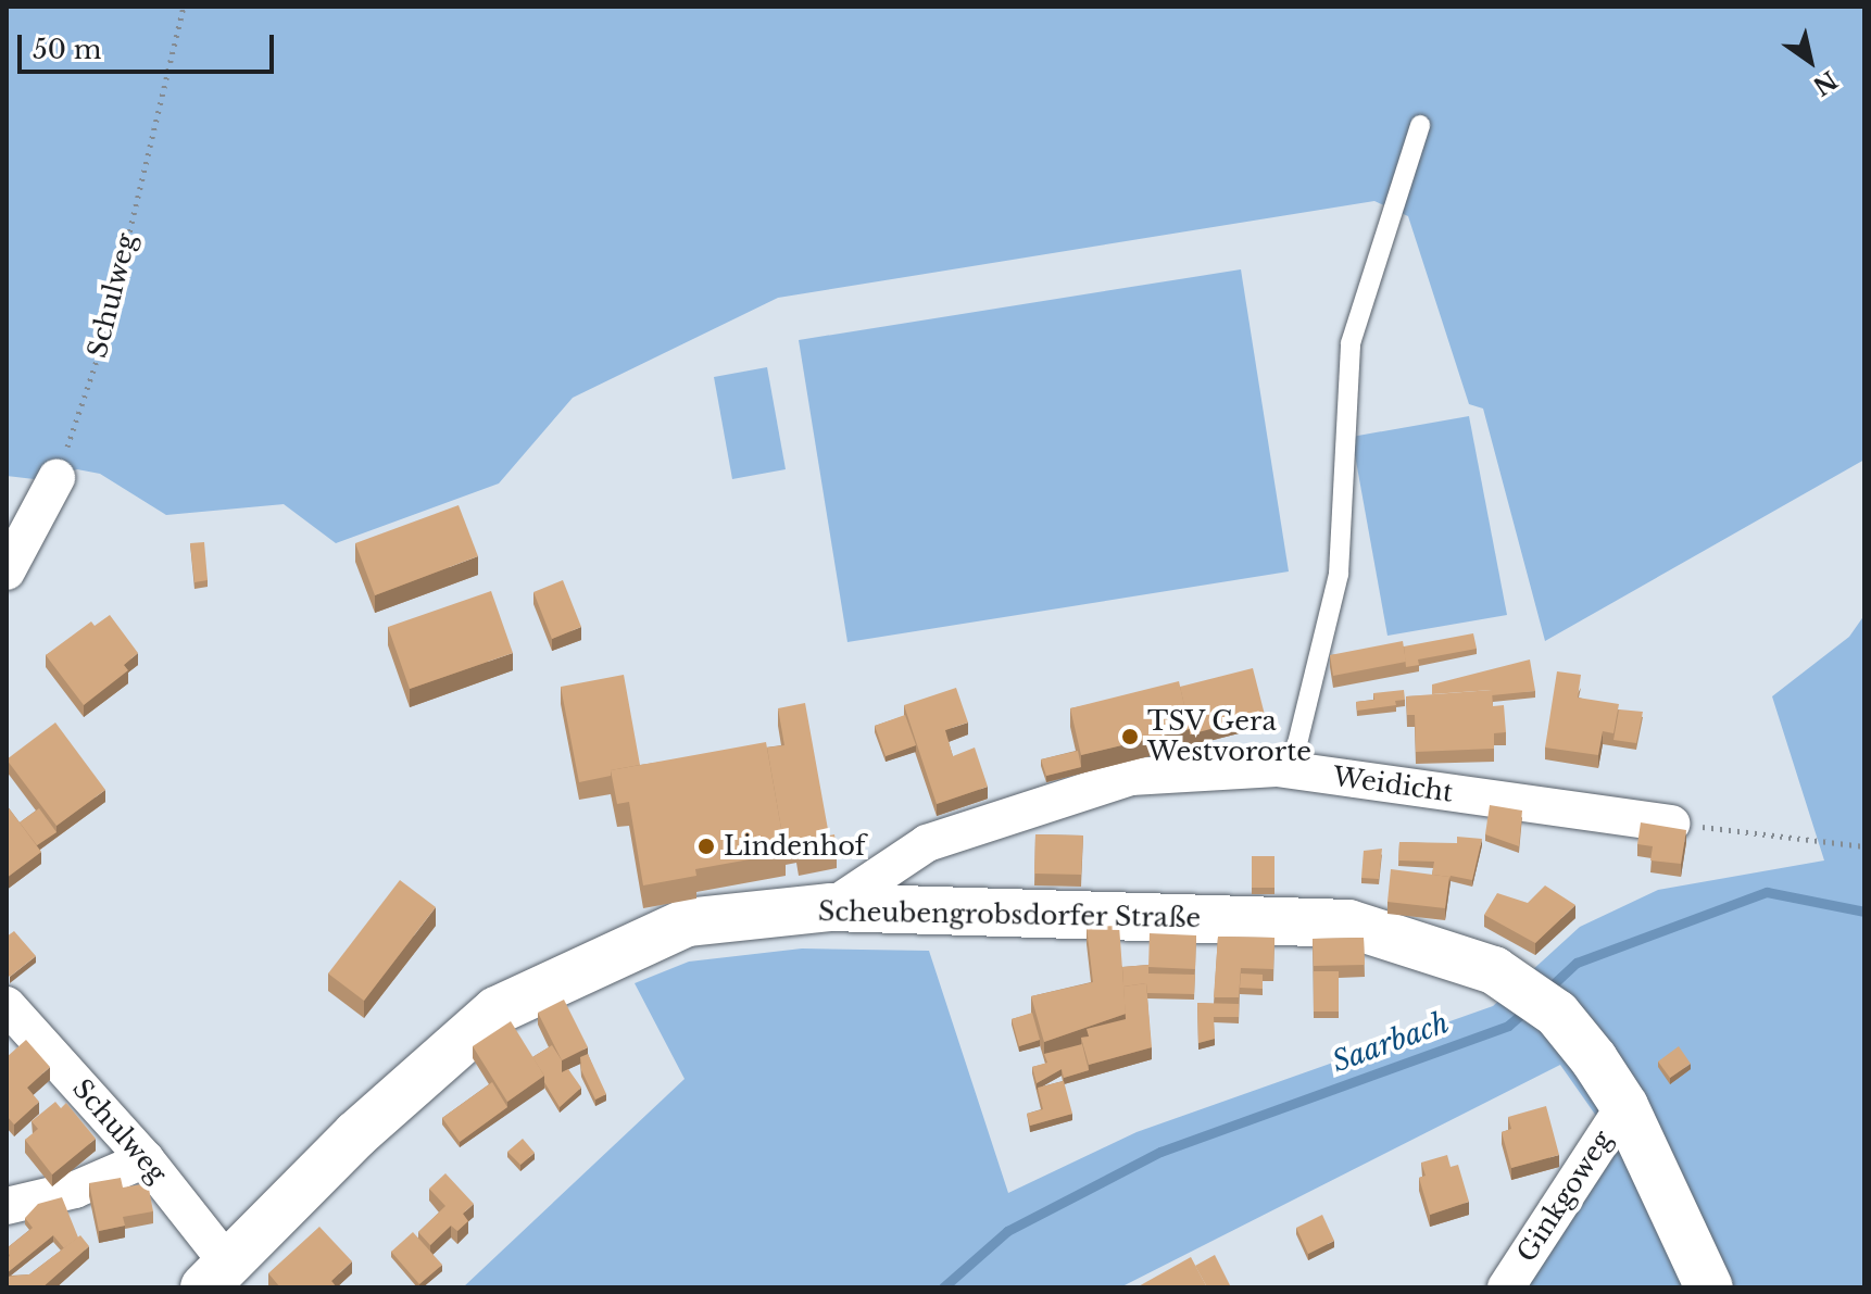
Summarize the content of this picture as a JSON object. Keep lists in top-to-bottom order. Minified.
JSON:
{"streets":{"main road":["Scheubengrobsdorfer Straße"],"street":["Schulweg","Weidicht","Ginkgoweg"]},"crossings":[["Schulweg","Scheubengrobsdorfer Straße"],["Weidicht","Scheubengrobsdorfer Straße"],["Scheubengrobsdorfer Straße","Ginkgoweg"]],"water":["Saarbach"],"places":["TSV Gera Westvororte","Lindenhof"],"scale_bar":"50 m","north":"bottom right"}
